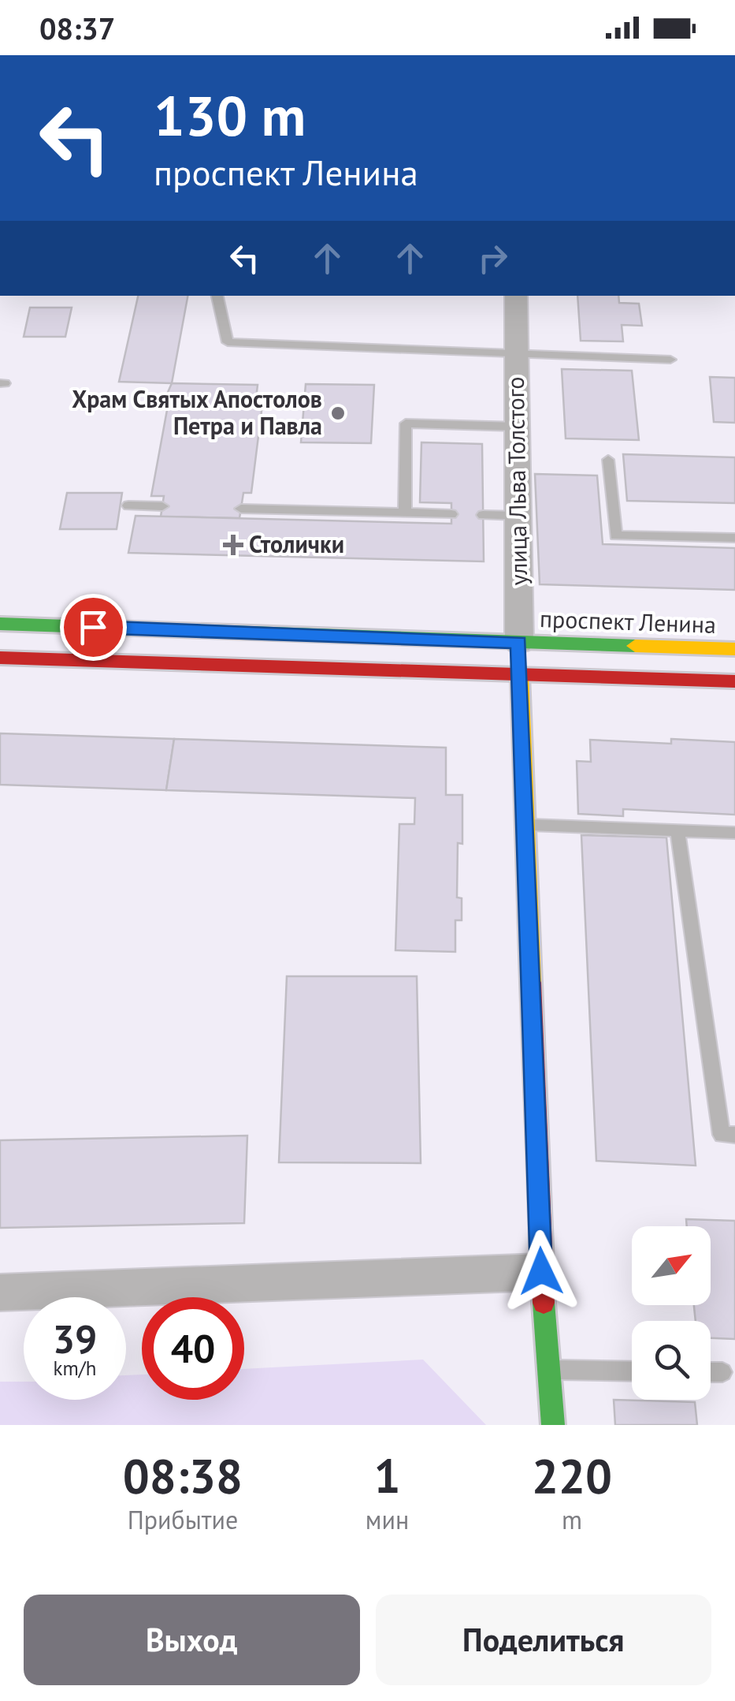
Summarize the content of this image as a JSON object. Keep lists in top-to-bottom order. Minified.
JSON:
{"streets":{"main road":["улица Льва Толстого","проспект Ленина"]},"crossings":[["улица Льва Толстого","проспект Ленина"]],"places":{"other":["Храм Святых Апостолов Петра и Павла"],"health":["Столички"]},"north":"top right","page":{"status":"08:37","turn":["130 m","проспект Ленина"],"speed":"39 km/h","limit":"40","eta":["08:38","Прибытие","1","мин","220","m"],"buttons":["Выход","Поделиться"]}}
